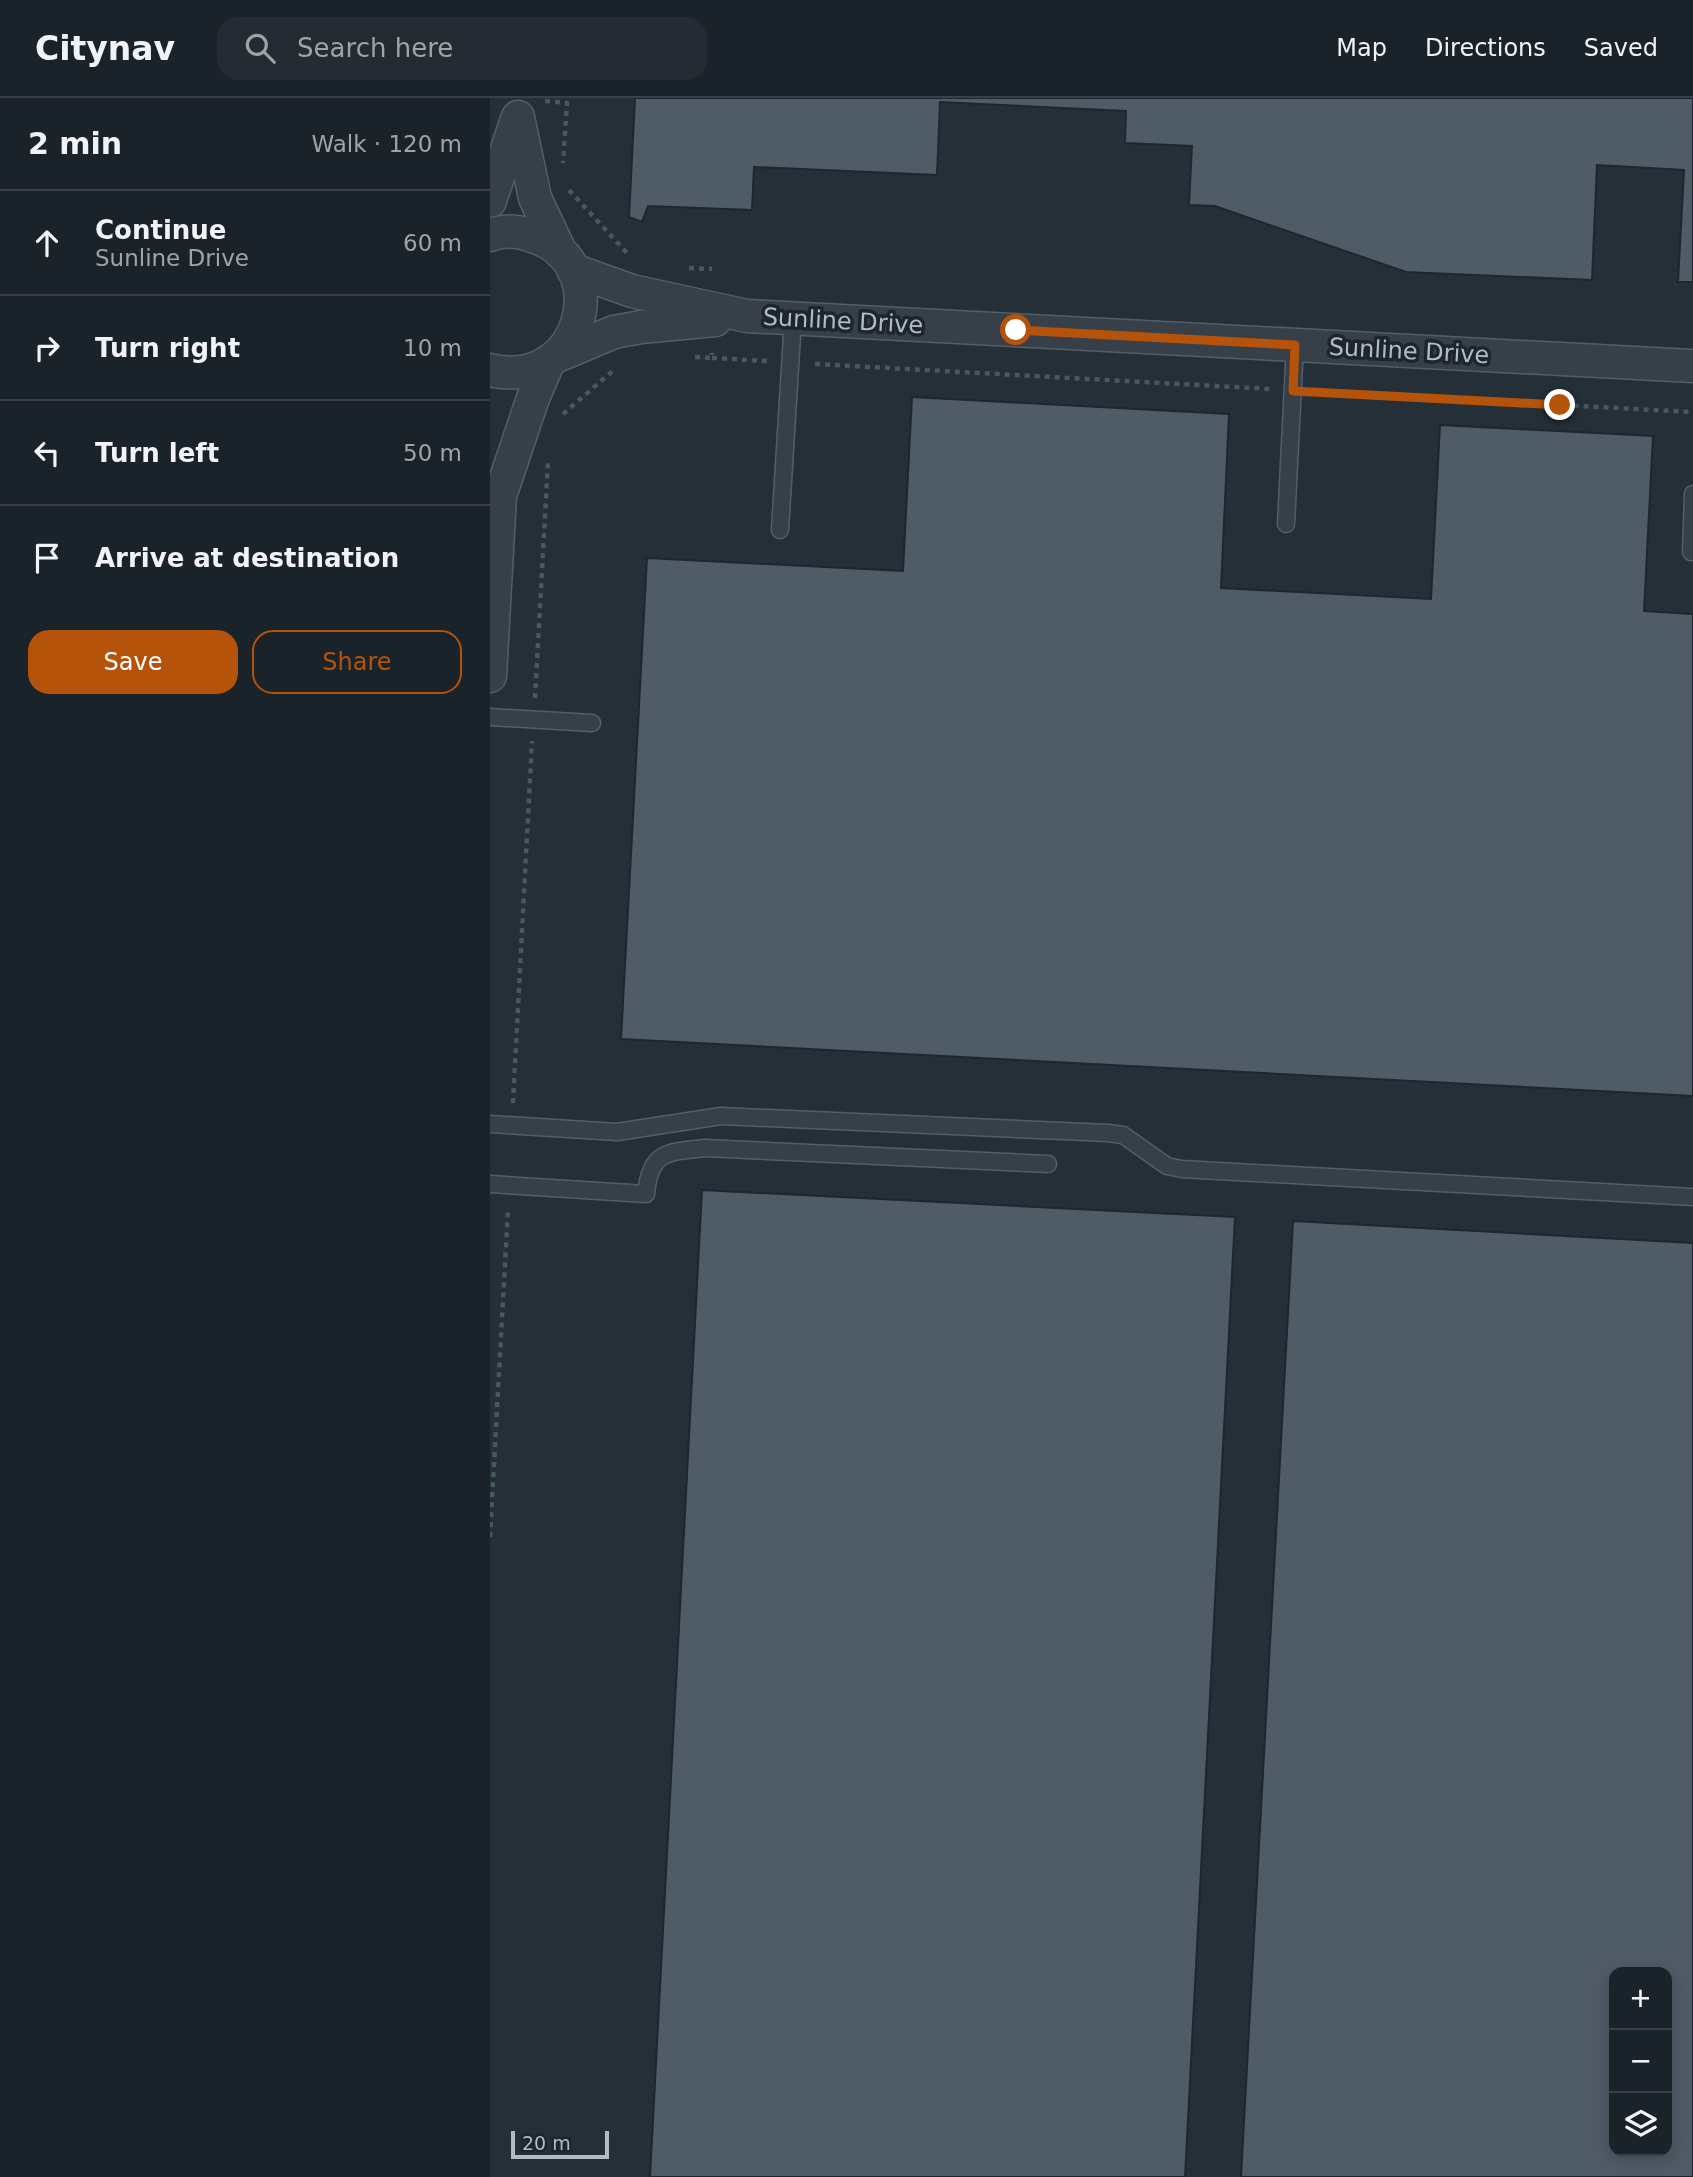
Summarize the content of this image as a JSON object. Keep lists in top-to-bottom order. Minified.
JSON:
{"streets":{"street":["Sunline Drive"]},"scale_bar":"20 m","page":{"header":"Citynav","search":"Search here","nav":["Map","Directions","Saved"],"heading":["2 min","Walk · 120 m"],"list":[["Continue","Sunline Drive","60 m"],["Turn right","10 m"],["Turn left","50 m"],"Arrive at destination"],"buttons":["Save","Share"],"map_buttons":["+","−"],"scale":"20 m"}}
